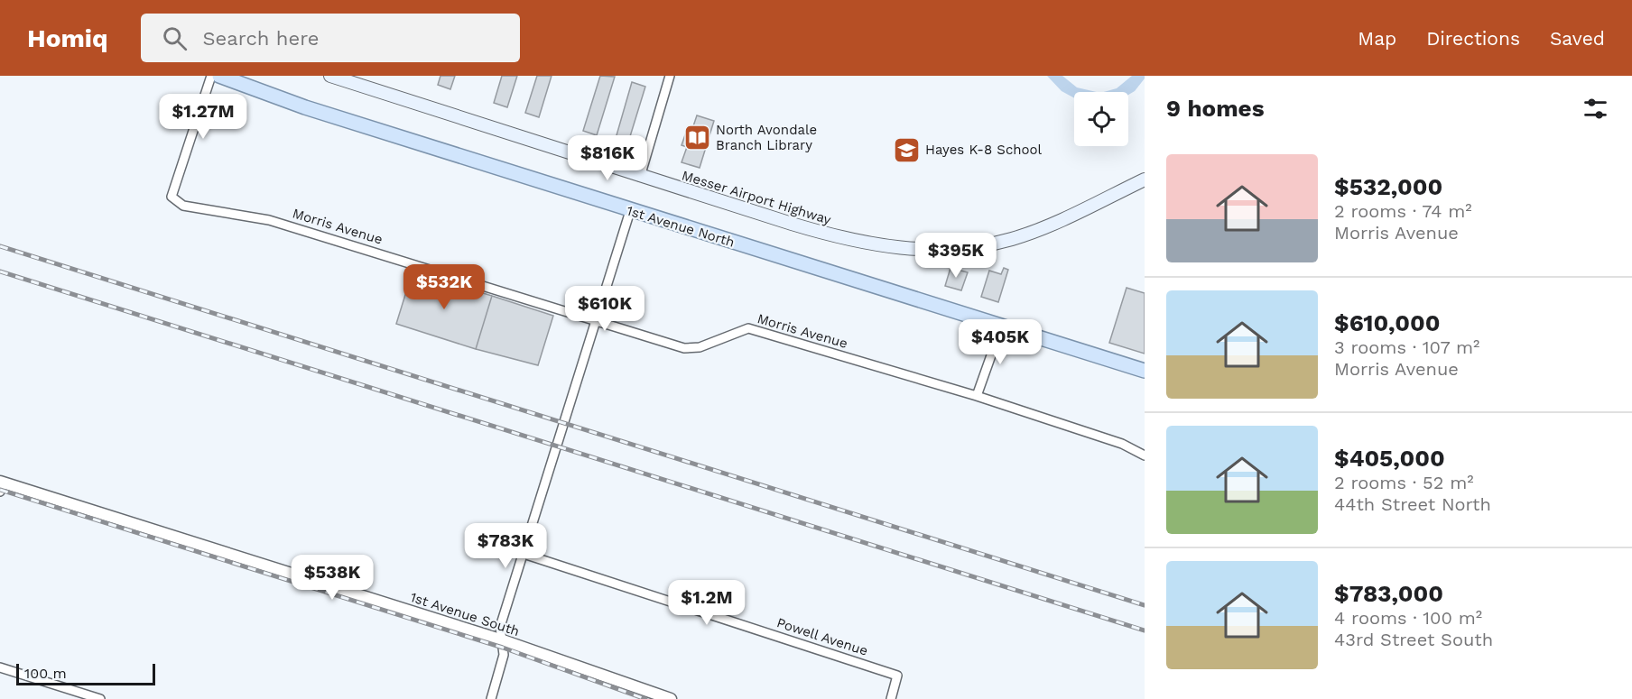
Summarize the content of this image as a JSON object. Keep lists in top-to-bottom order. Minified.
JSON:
{"streets":{"main road":["Messer Airport Highway","1st Avenue North"],"street":["Morris Avenue","1st Avenue South","Powell Avenue"]},"places":{"library":["North Avondale Branch Library"],"school or university":["Hayes K-8 School"]},"scale_bar":"100 m","page":{"header":"Homiq","search":"Search here","nav":["Map","Directions","Saved"],"heading":"9 homes","price":["$1.27M","$816K","$395K","$532K","$610K","$405K","$783K","$538K","$1.2M"],"list":[{"name":"$532,000","note":"2 rooms · 74 m² · Morris Avenue"},{"name":"$610,000","note":"3 rooms · 107 m² · Morris Avenue"},{"name":"$405,000","note":"2 rooms · 52 m² · 44th Street North"},{"name":"$783,000","note":"4 rooms · 100 m² · 43rd Street South"}],"scale":"100 m"}}
